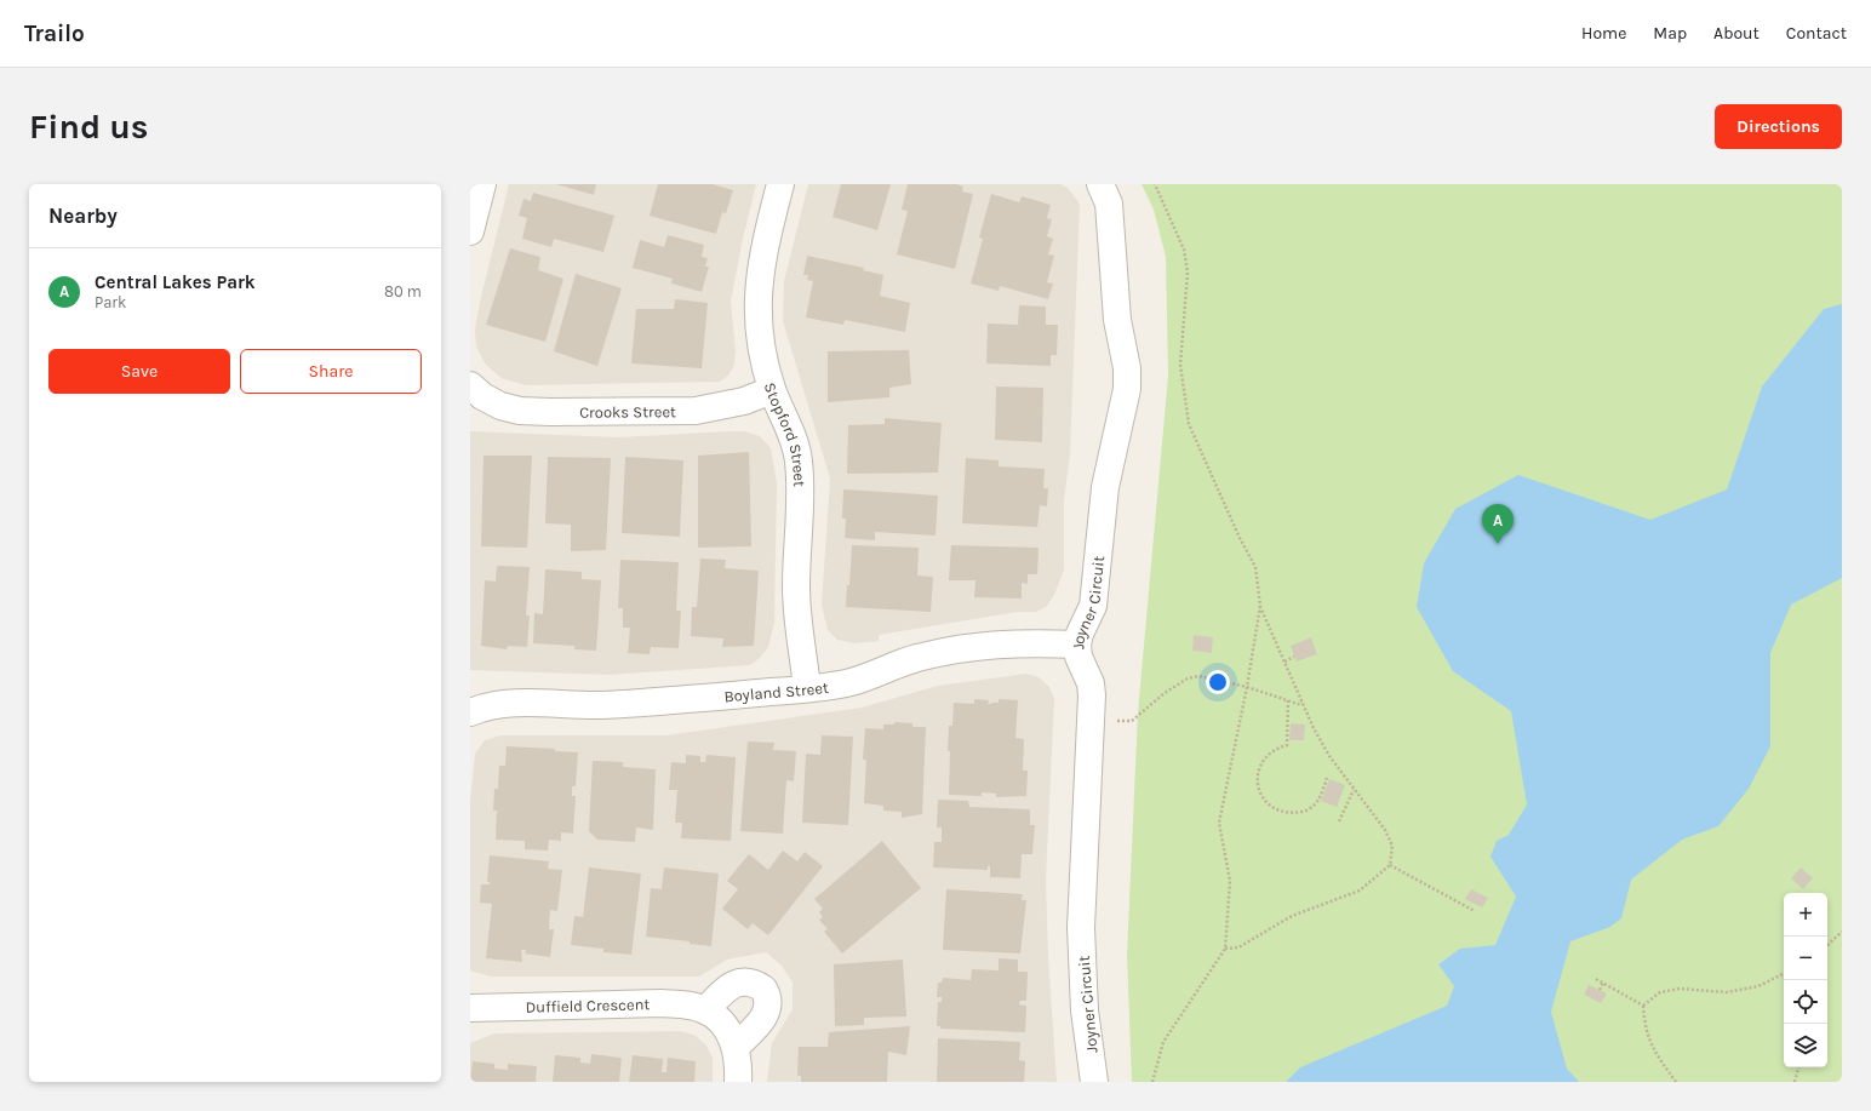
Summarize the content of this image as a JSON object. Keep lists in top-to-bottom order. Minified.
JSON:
{"streets":{"street":["Crooks Street","Stopford Street","Joyner Circuit","Boyland Street","Duffield Crescent"]},"crossings":[["Crooks Street","Stopford Street"],["Stopford Street","Boyland Street"],["Joyner Circuit","Boyland Street"]],"page":{"header":"Trailo","nav":["Home","Map","About","Contact"],"buttons":["Directions",["Save","Share"]],"title":"Find us","heading":"Nearby","list":[{"mark":"A","name":"Central Lakes Park","note":"Park","value":"80 m"}],"pins":"A","map_buttons":["+","−"]}}
